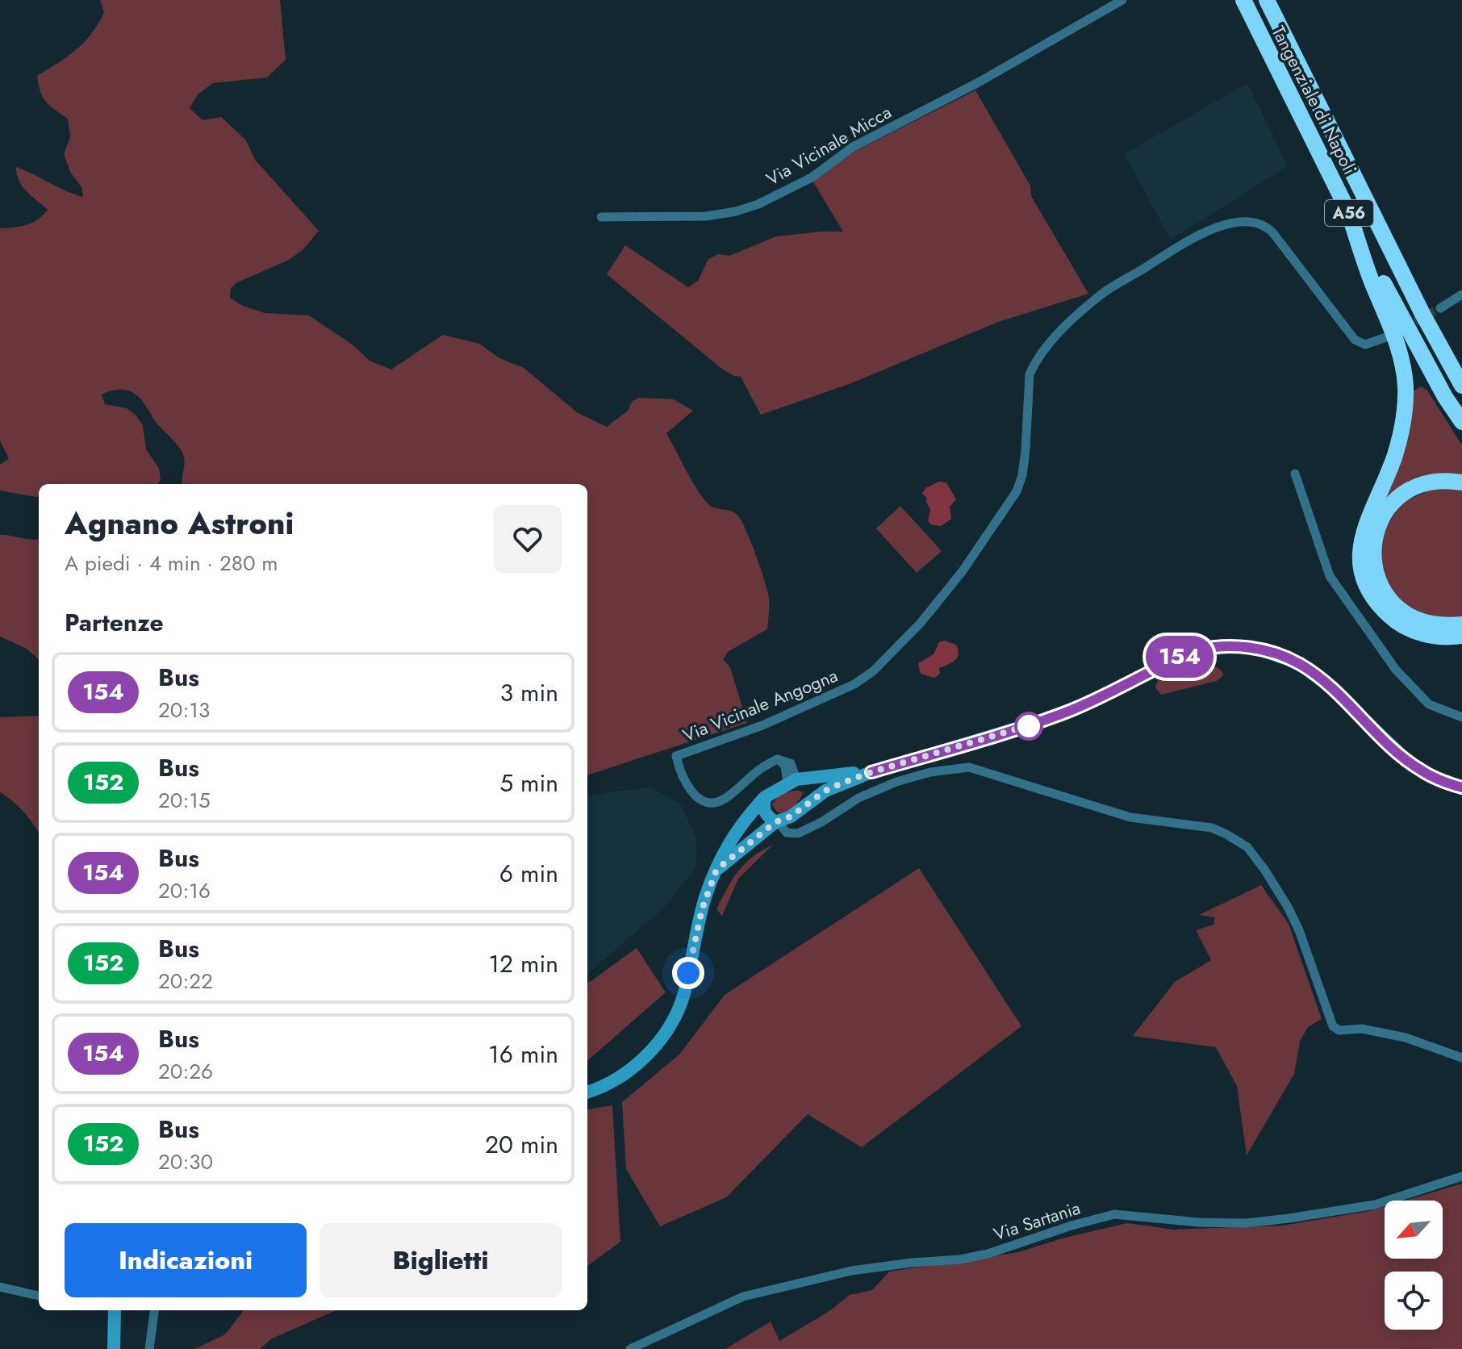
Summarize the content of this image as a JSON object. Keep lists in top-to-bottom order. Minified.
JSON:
{"streets":{"highway":["Tangenziale di Napoli","A56"],"street":["Via Vicinale Micca","Via Vicinale Angogna","Via Sartania"]},"lines":["bus line 154"],"north":"bottom left","page":{"on_map":"154","heading":[["Agnano Astroni","A piedi · 4 min · 280 m"],"Partenze"],"list":[{"mark":"154","name":"Bus","note":"20:13","value":"3 min"},{"mark":"152","name":"Bus","note":"20:15","value":"5 min"},{"mark":"154","name":"Bus","note":"20:16","value":"6 min"},{"mark":"152","name":"Bus","note":"20:22","value":"12 min"},{"mark":"154","name":"Bus","note":"20:26","value":"16 min"},{"mark":"152","name":"Bus","note":"20:30","value":"20 min"}],"buttons":["Indicazioni","Biglietti"]}}
